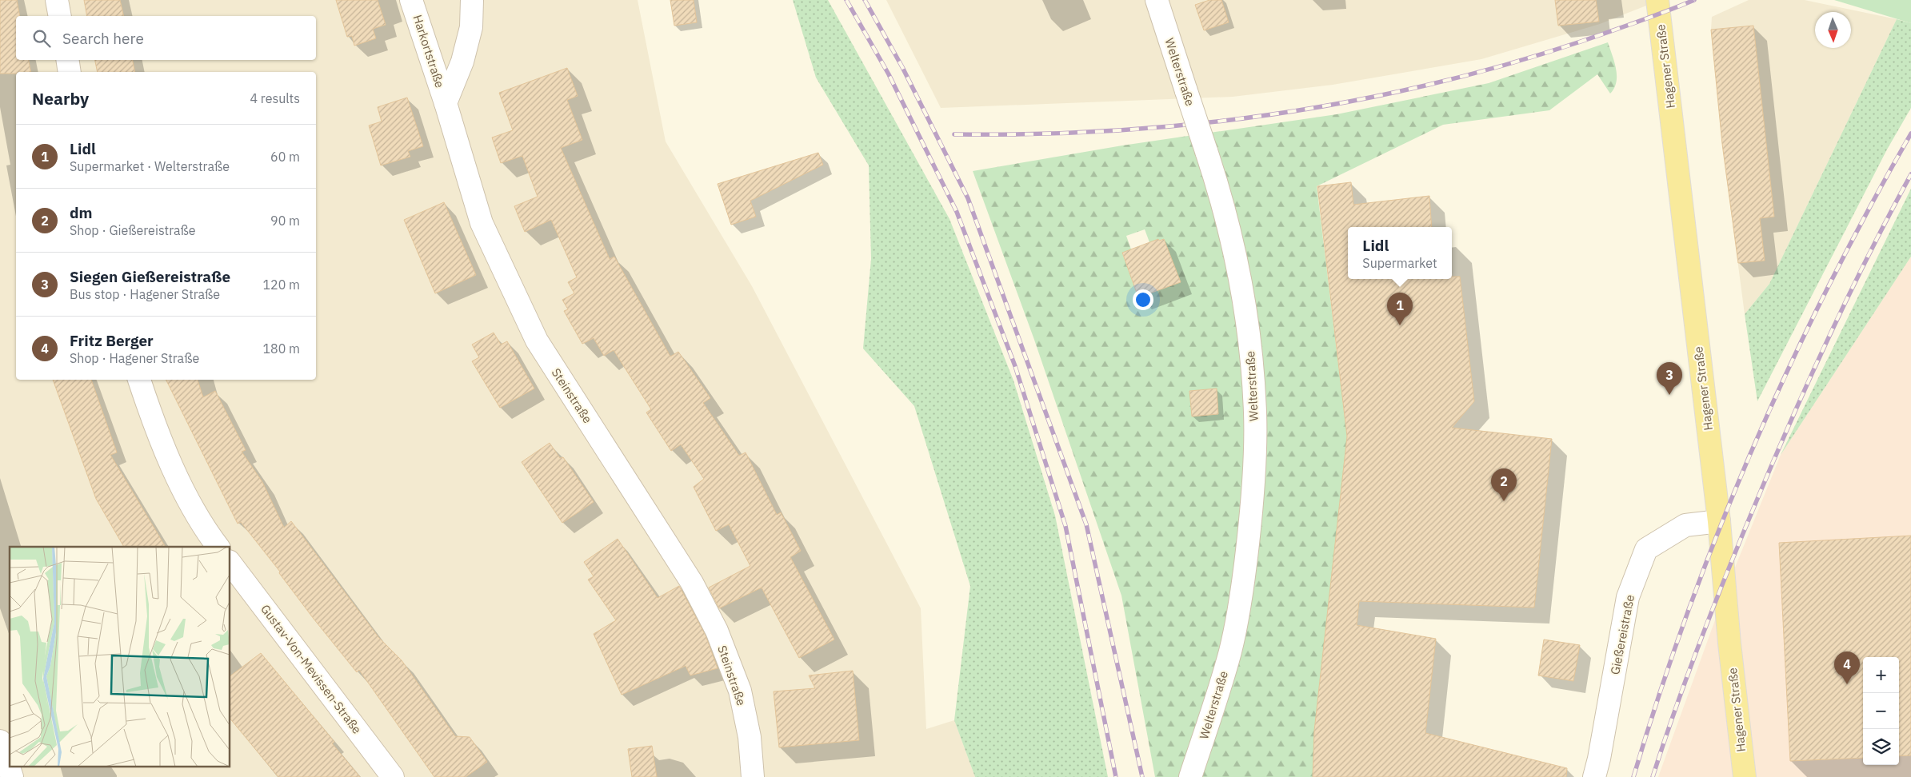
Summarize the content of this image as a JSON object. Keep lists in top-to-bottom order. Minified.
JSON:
{"streets":{"main road":["Hagener Straße"],"street":["Harkortstraße","Welterstraße","Steinstraße","Gießereistraße","Gustav-Von-Mevissen-Straße"]},"crossings":[["Harkortstraße","Steinstraße"],["Hagener Straße","Gießereistraße"]],"north":"bottom","page":{"search":"Search here","heading":["Nearby","4 results"],"list":[{"mark":"1","name":"Lidl","note":"Supermarket · Welterstraße","value":"60 m"},{"mark":"2","name":"dm","note":"Shop · Gießereistraße","value":"90 m"},{"mark":"3","name":"Siegen Gießereistraße","note":"Bus stop · Hagener Straße","value":"120 m"},{"mark":"4","name":"Fritz Berger","note":"Shop · Hagener Straße","value":"180 m"}],"popup":["Lidl","Supermarket"],"pins":["1","3","2","4"],"map_buttons":["+","−"]}}
